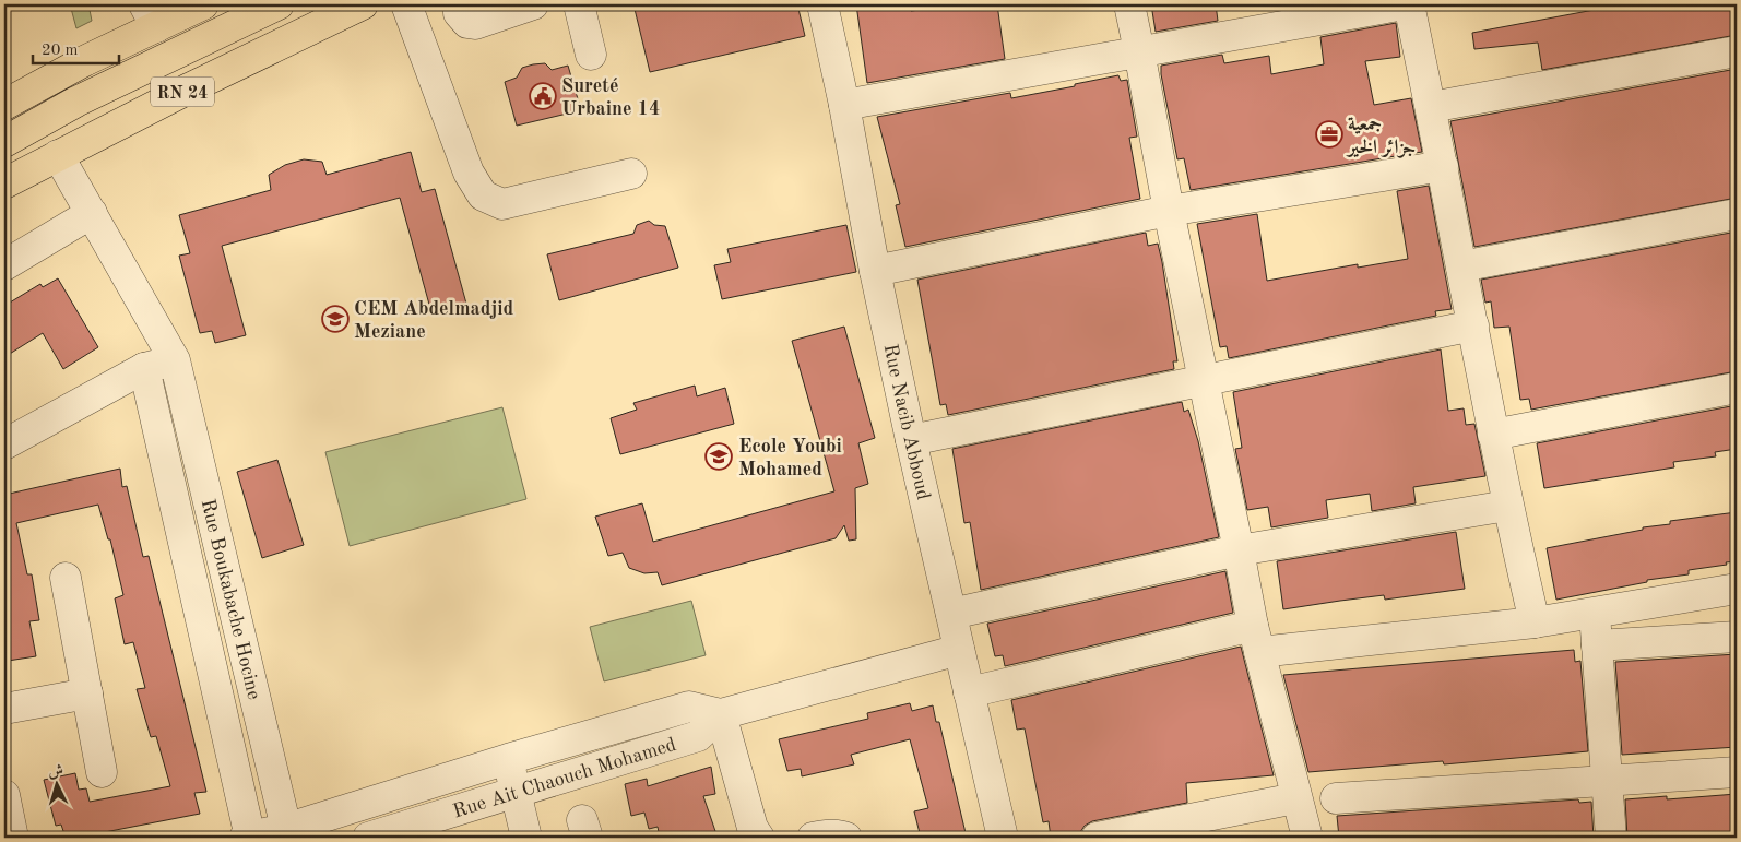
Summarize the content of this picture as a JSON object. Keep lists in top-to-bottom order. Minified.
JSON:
{"streets":{"main road":["RN 24"],"street":["Rue Nacib Abboud","Rue Boukabache Hocine","Rue Ait Chaouch Mohamed"]},"crossings":[["RN 24","Rue Boukabache Hocine"]],"places":{"public building":["Sureté Urbaine 14"],"office":["جمعية جزائر الخير"],"school or university":["CEM Abdelmadjid Meziane","Ecole Youbi Mohamed"]},"scale_bar":"20 m","north":"top"}
